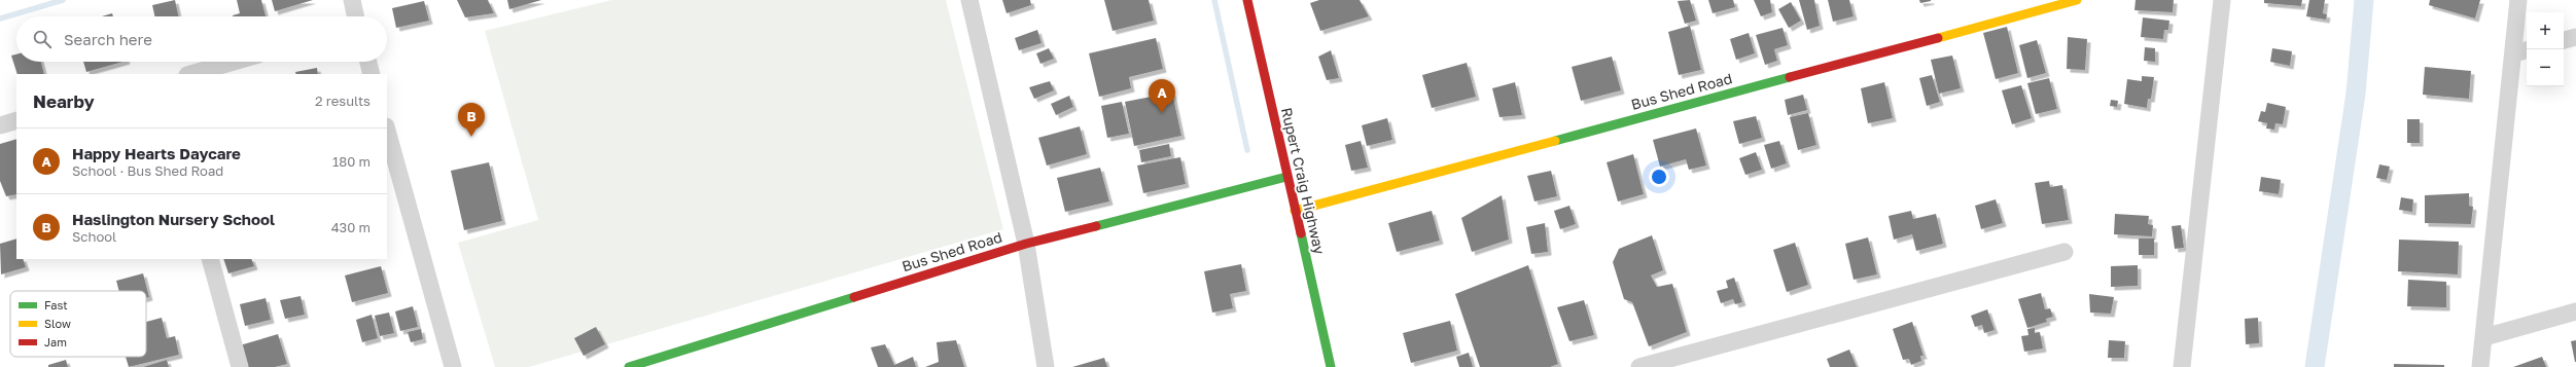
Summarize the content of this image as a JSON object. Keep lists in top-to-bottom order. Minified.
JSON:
{"streets":{"street":["Bus Shed Road","Rupert Craig Highway"]},"crossings":[["Bus Shed Road","Rupert Craig Highway"]],"legend":["Fast","Slow","Jam"],"page":{"map_buttons":["+","−"],"search":"Search here","heading":["Nearby","2 results"],"pins":["A","B"],"list":[{"mark":"A","name":"Happy Hearts Daycare","note":"School · Bus Shed Road","value":"180 m"},{"mark":"B","name":"Haslington Nursery School","note":"School","value":"430 m"}]}}
